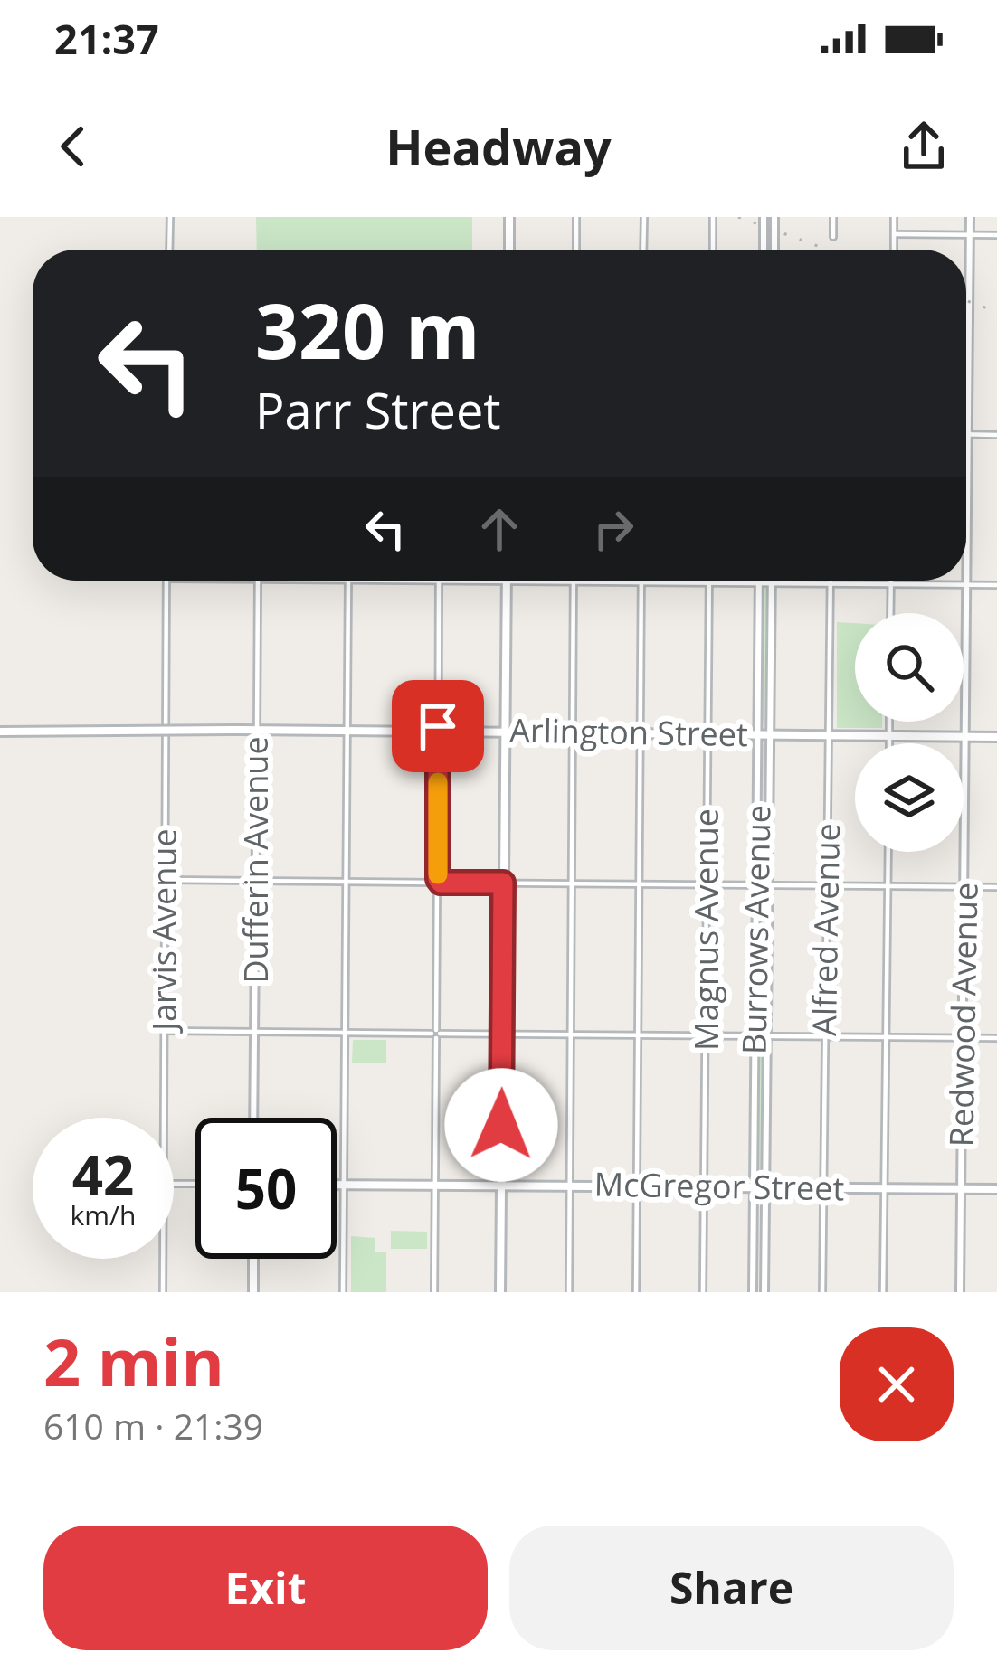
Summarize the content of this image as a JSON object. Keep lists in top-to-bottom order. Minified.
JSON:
{"streets":{"main road":["Arlington Street","McGregor Street"],"street":["Dufferin Avenue","Jarvis Avenue","Magnus Avenue","Burrows Avenue","Alfred Avenue","Redwood Avenue"]},"crossings":[["Arlington Street","Dufferin Avenue"],["Arlington Street","Magnus Avenue"],["Arlington Street","Burrows Avenue"],["Arlington Street","Alfred Avenue"],["Arlington Street","Redwood Avenue"],["Magnus Avenue","McGregor Street"],["Burrows Avenue","McGregor Street"],["Alfred Avenue","McGregor Street"],["Redwood Avenue","McGregor Street"]],"page":{"status":"21:37","header":"Headway","turn":["320 m","Parr Street"],"speed":"42 km/h","limit":"50","heading":["2 min","610 m · 21:39"],"buttons":["Exit","Share"]}}
